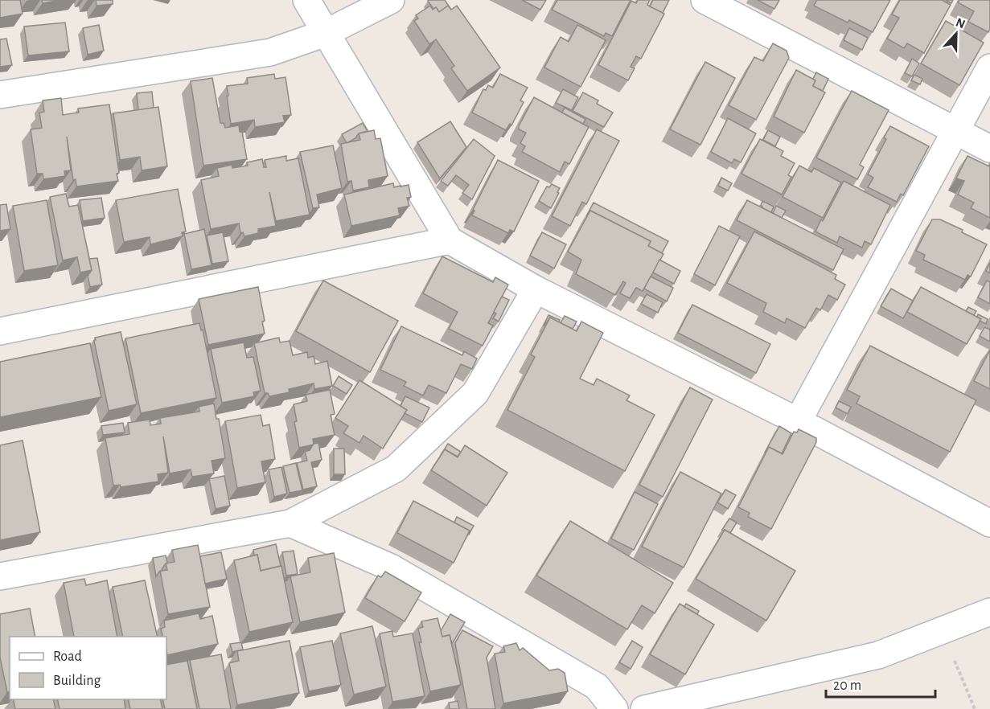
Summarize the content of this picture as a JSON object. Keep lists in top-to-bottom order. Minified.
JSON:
{"legend":["Road","Building"],"scale_bar":"20 m","north":"top"}
